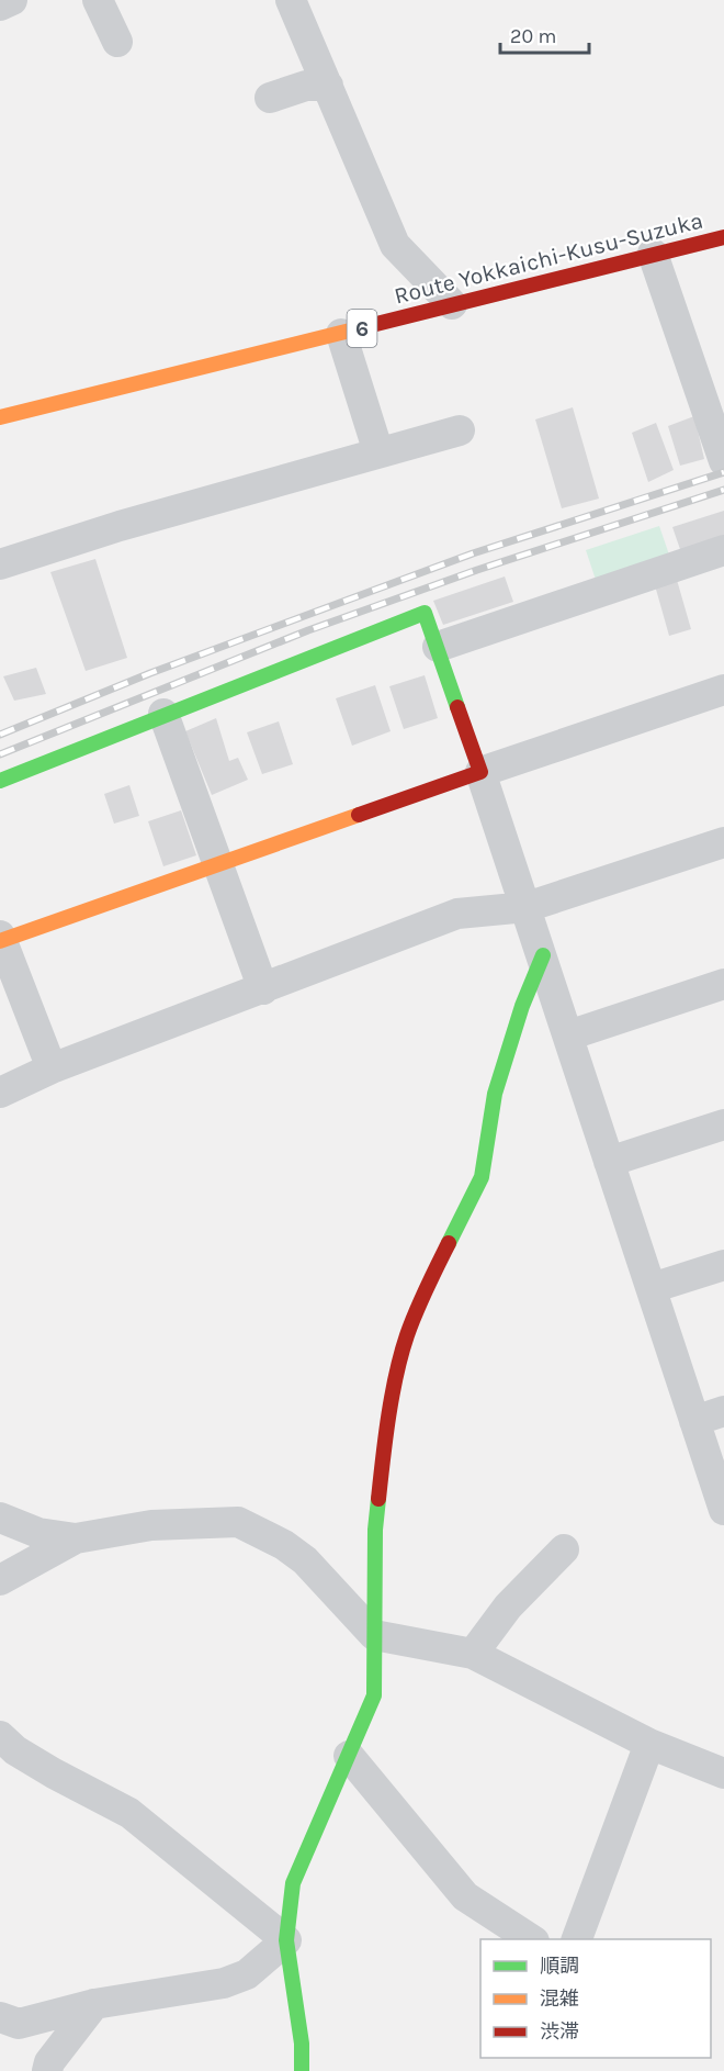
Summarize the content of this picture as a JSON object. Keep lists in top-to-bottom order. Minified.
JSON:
{"streets":{"street":["Route Yokkaichi-Kusu-Suzuka","6"]},"legend":["順調","混雑","渋滞"],"scale_bar":"20 m"}
